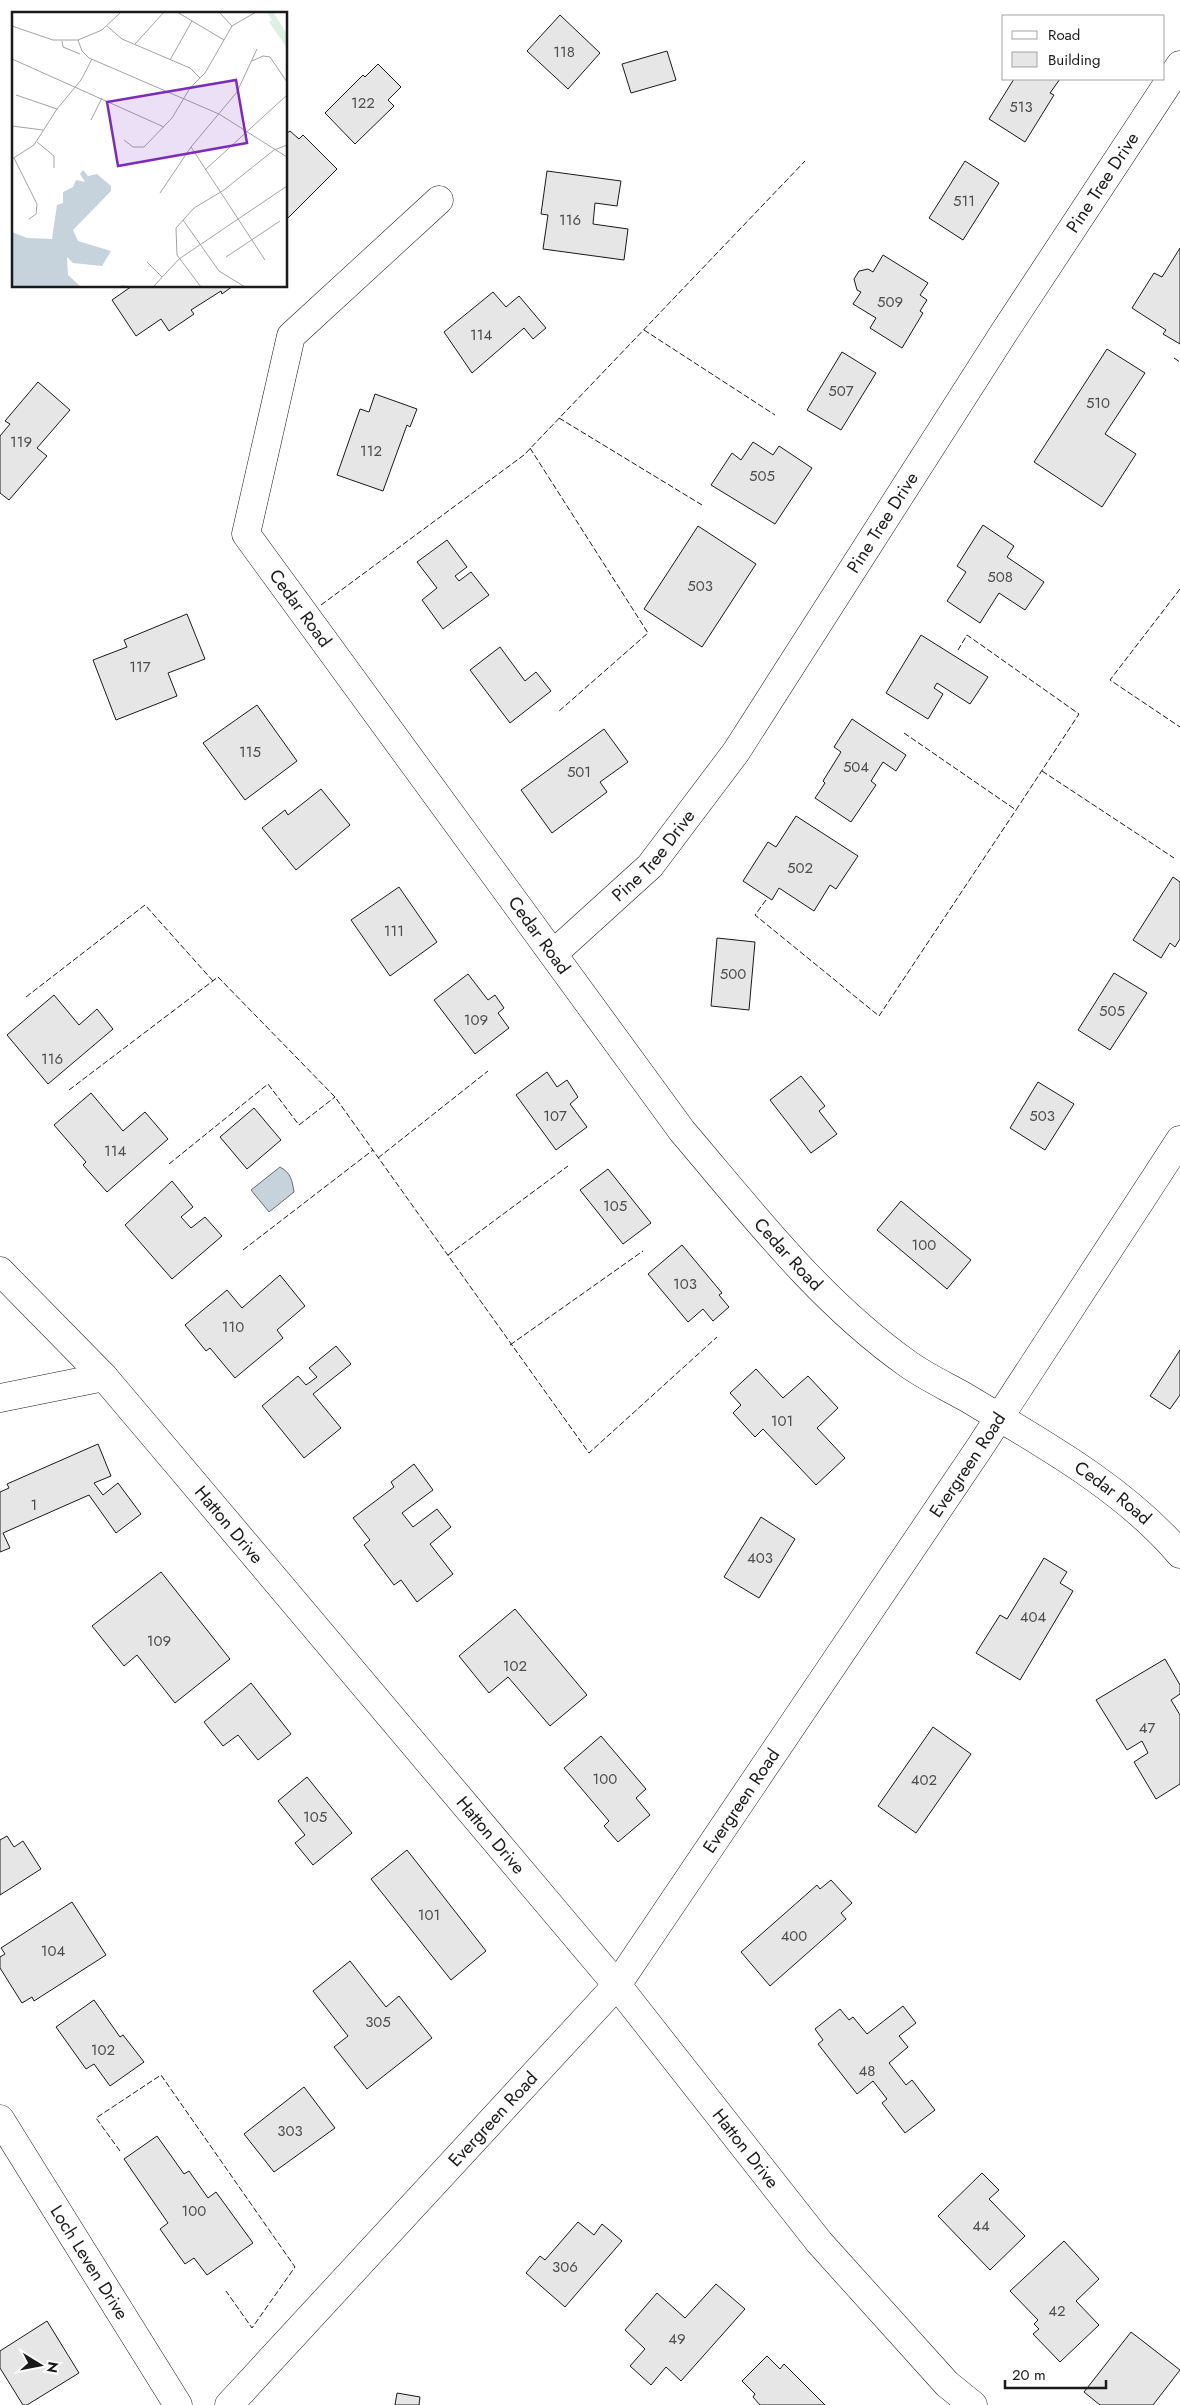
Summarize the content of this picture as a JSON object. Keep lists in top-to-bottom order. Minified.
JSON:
{"streets":{"street":["Pine Tree Drive","Cedar Road","Evergreen Road","Hatton Drive","Loch Leven Drive"]},"crossings":[["Pine Tree Drive","Cedar Road"],["Cedar Road","Evergreen Road"],["Evergreen Road","Hatton Drive"]],"house_numbers":["118","122","513","511","116","509","114","507","510","119","112","505","508","503","117","115","504","501","502","111","500","505","109","116","107","503","114","105","100","103","110","101","1","403","404","109","102","47","100","402","105","101","400","104","305","102","48","303","100","44","306","42","49"],"legend":["Road","Building"],"scale_bar":"20 m","north":"right"}
